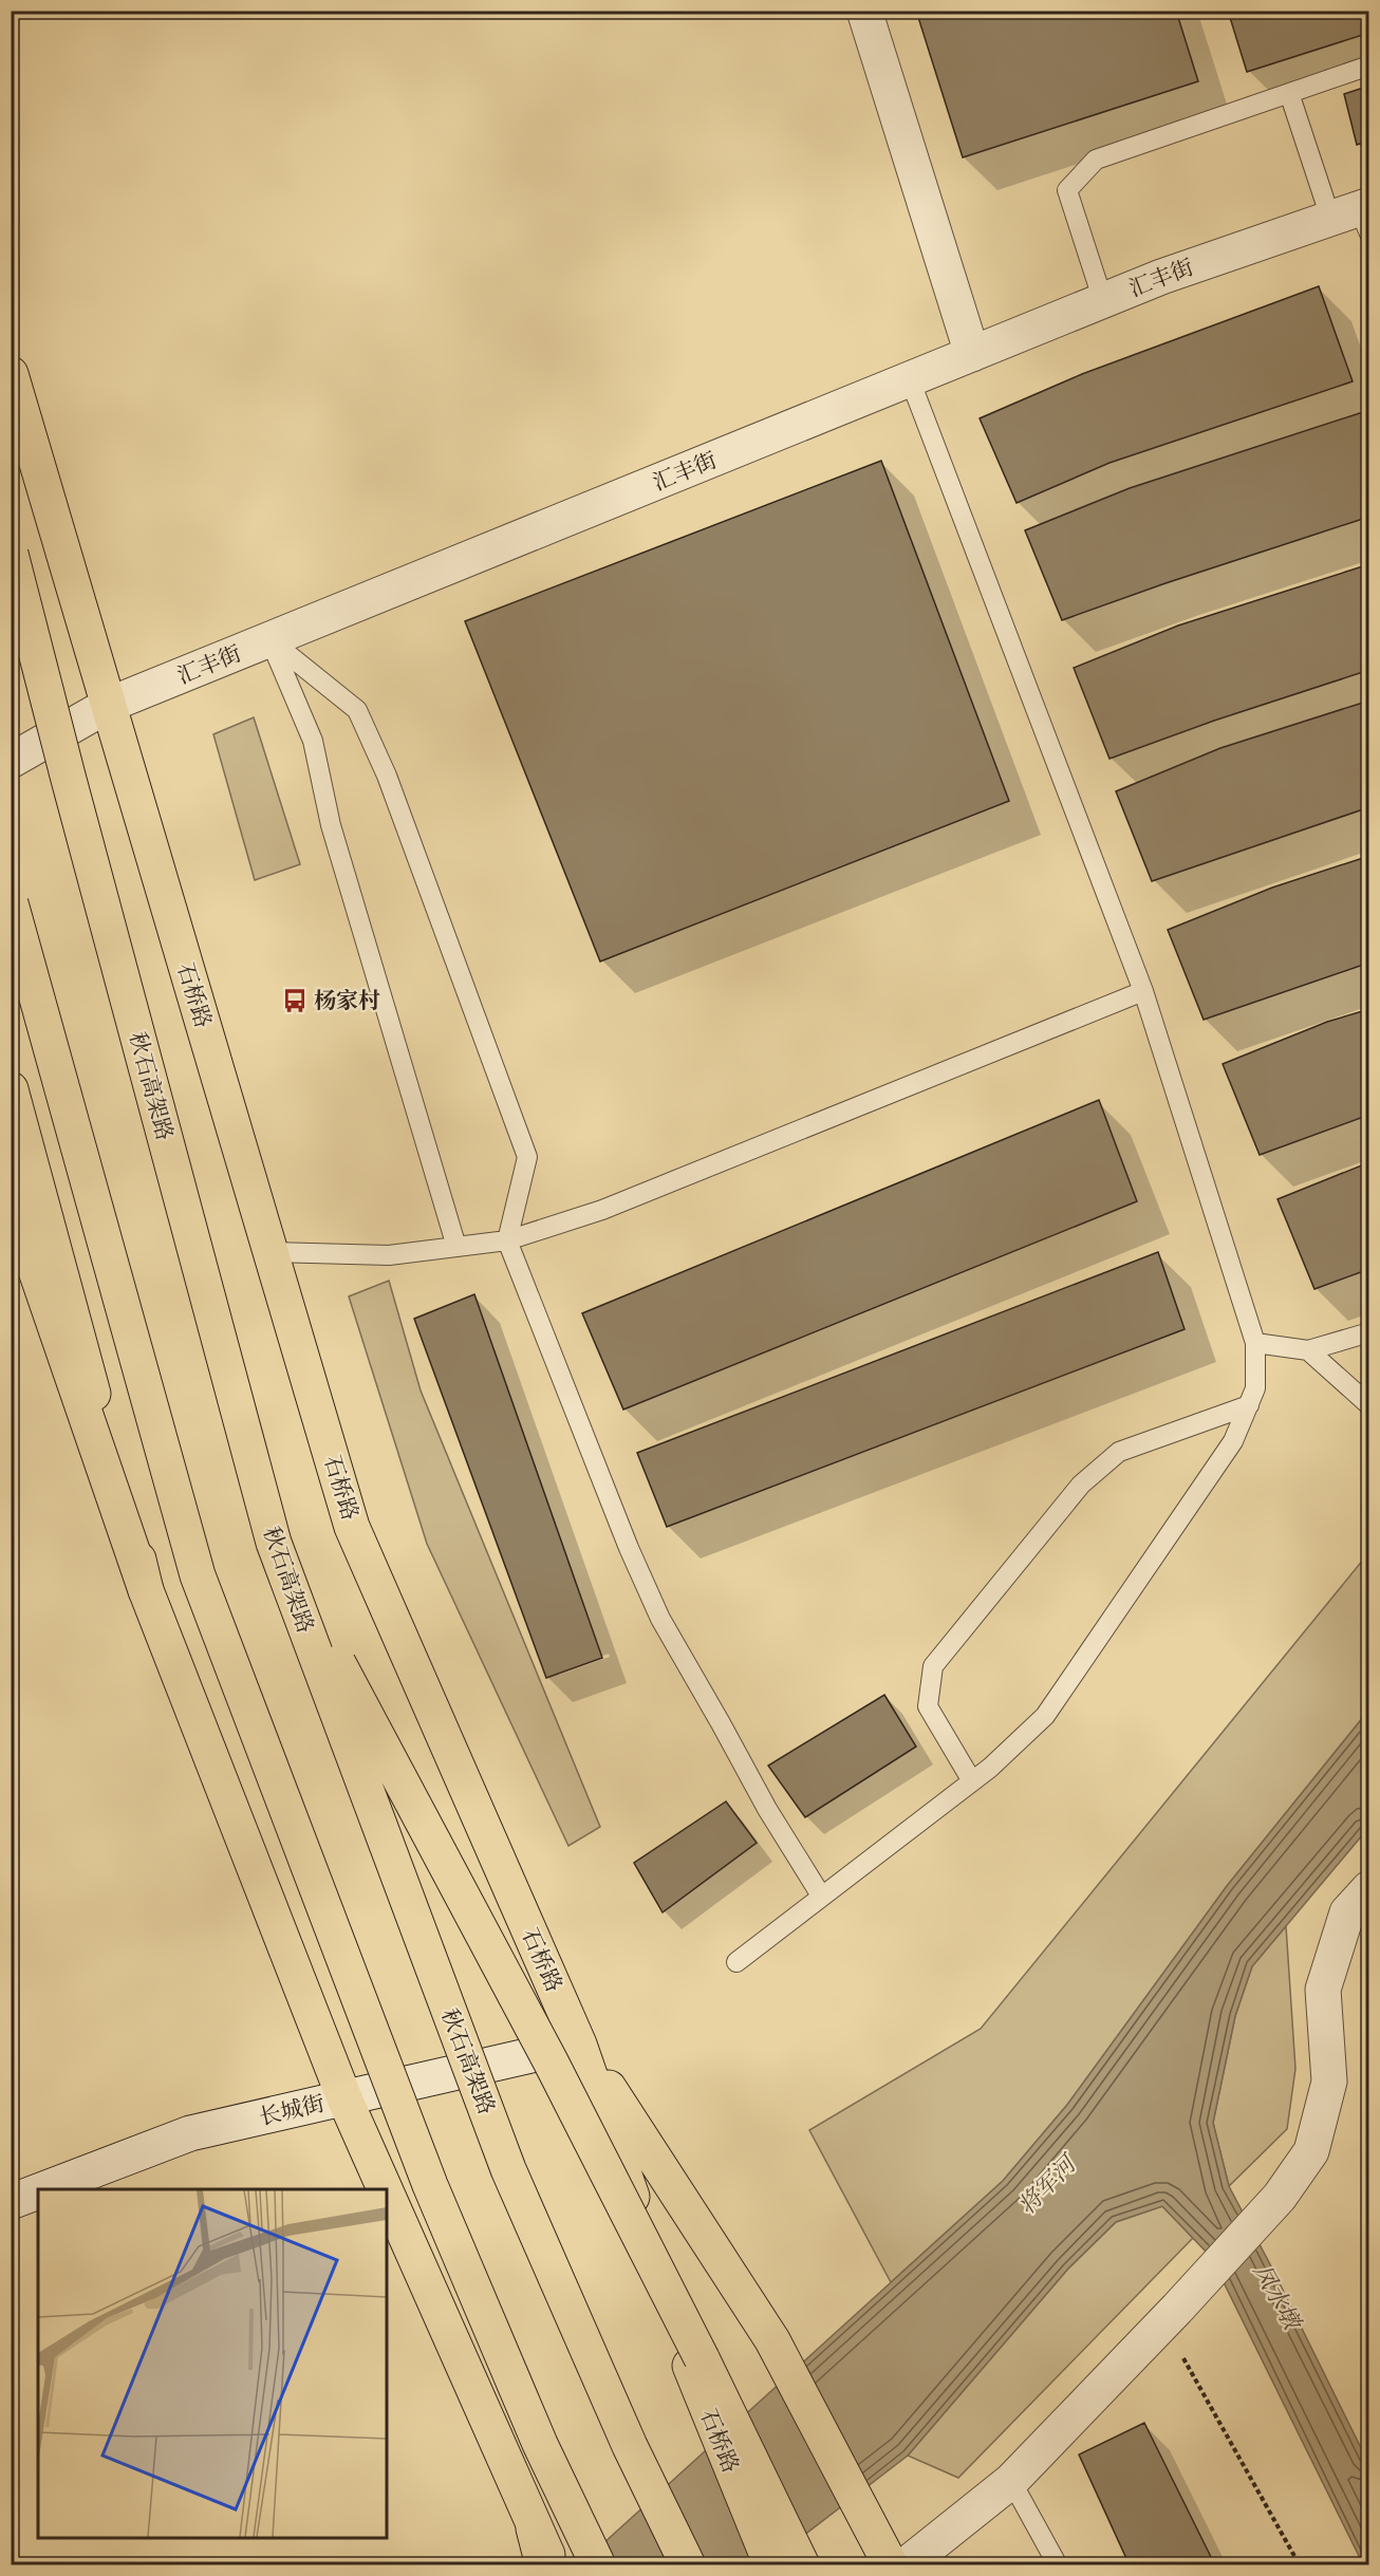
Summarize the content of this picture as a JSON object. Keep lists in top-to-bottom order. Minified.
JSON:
{"streets":{"main road":["石桥路","秋石高架路"],"street":["汇丰街","长城街"]},"crossings":[["汇丰街","石桥路"],["石桥路","长城街"]],"water":["将军河","凤水墩"],"places":{"bus stop":["杨家村"]}}
